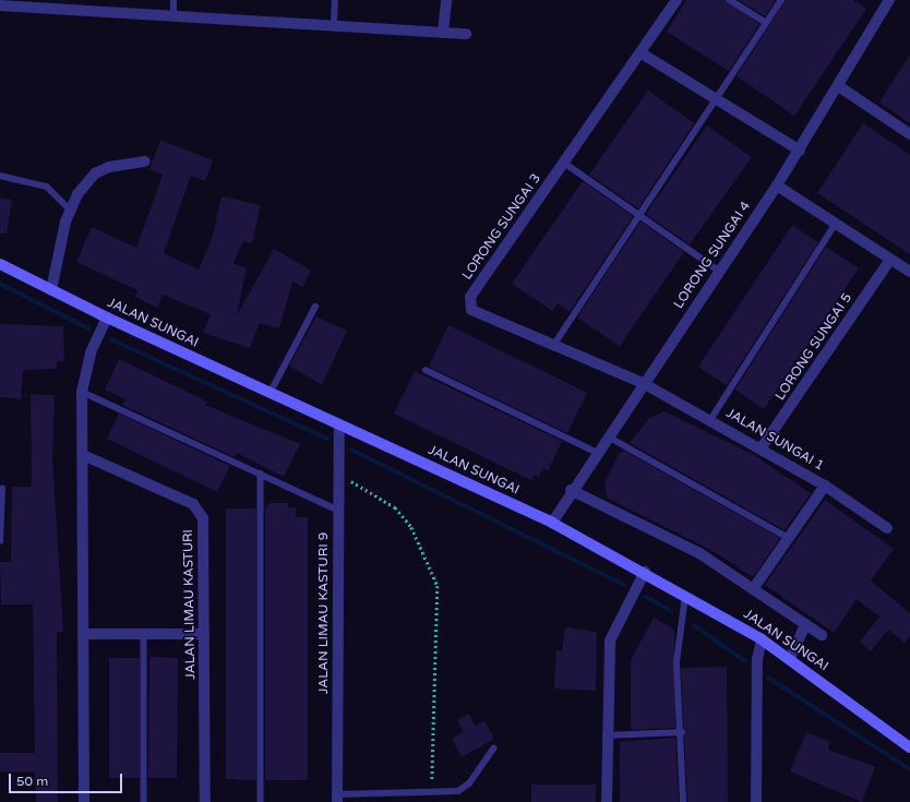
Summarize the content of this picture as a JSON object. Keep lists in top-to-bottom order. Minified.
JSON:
{"streets":{"street":["LORONG SUNGAI 3","LORONG SUNGAI 4","JALAN SUNGAI","LORONG SUNGAI 5","JALAN SUNGAI 1","JALAN LIMAU KASTURI","JALAN LIMAU KASTURI 9"]},"crossings":[["LORONG SUNGAI 3","LORONG SUNGAI 4"],["LORONG SUNGAI 3","JALAN SUNGAI 1"],["LORONG SUNGAI 4","JALAN SUNGAI"],["LORONG SUNGAI 4","JALAN SUNGAI 1"],["JALAN SUNGAI","JALAN LIMAU KASTURI 9"],["LORONG SUNGAI 5","JALAN SUNGAI 1"]],"scale_bar":"50 m"}
